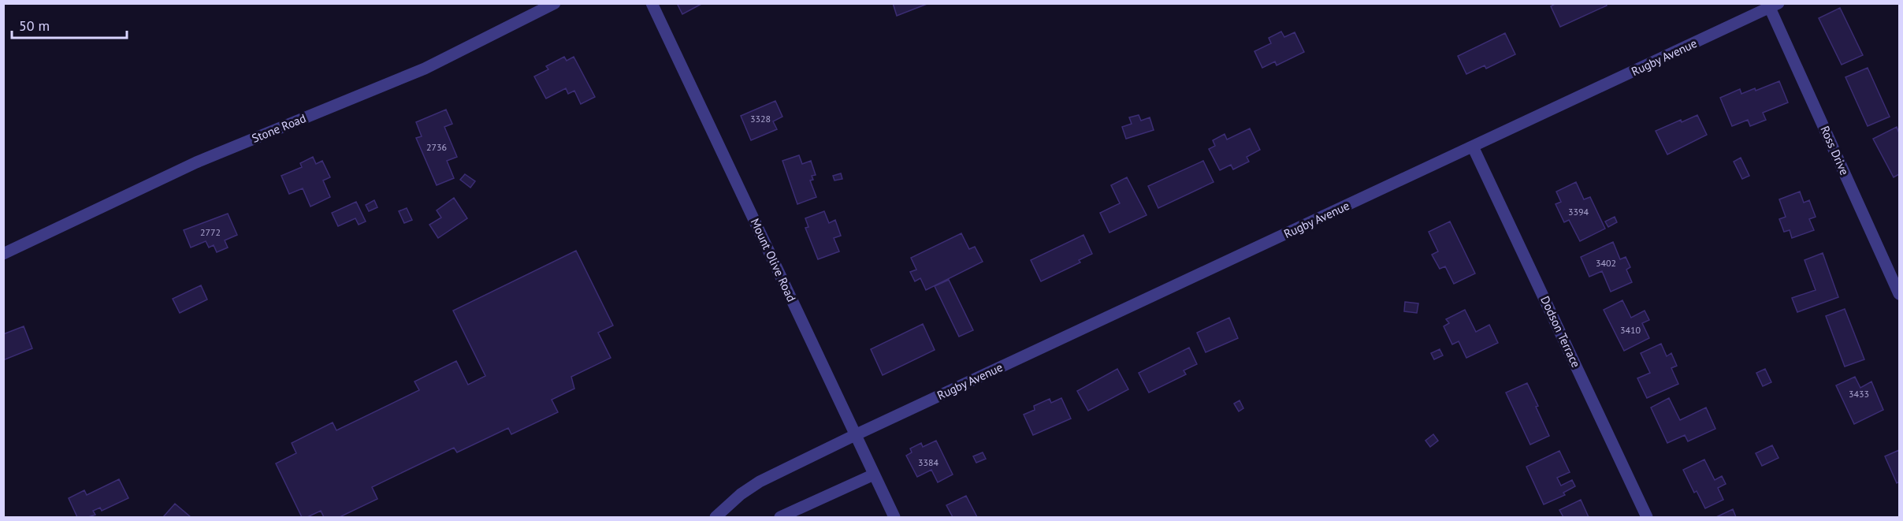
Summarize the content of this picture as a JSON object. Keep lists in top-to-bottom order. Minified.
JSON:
{"streets":{"street":["Rugby Avenue","Stone Road","Ross Drive","Mount Olive Road","Dodson Terrace"]},"crossings":[["Rugby Avenue","Ross Drive"],["Rugby Avenue","Mount Olive Road"],["Rugby Avenue","Dodson Terrace"]],"house_numbers":["3328","2736","3394","2772","3402","3410","3433","3384"],"scale_bar":"50 m"}
